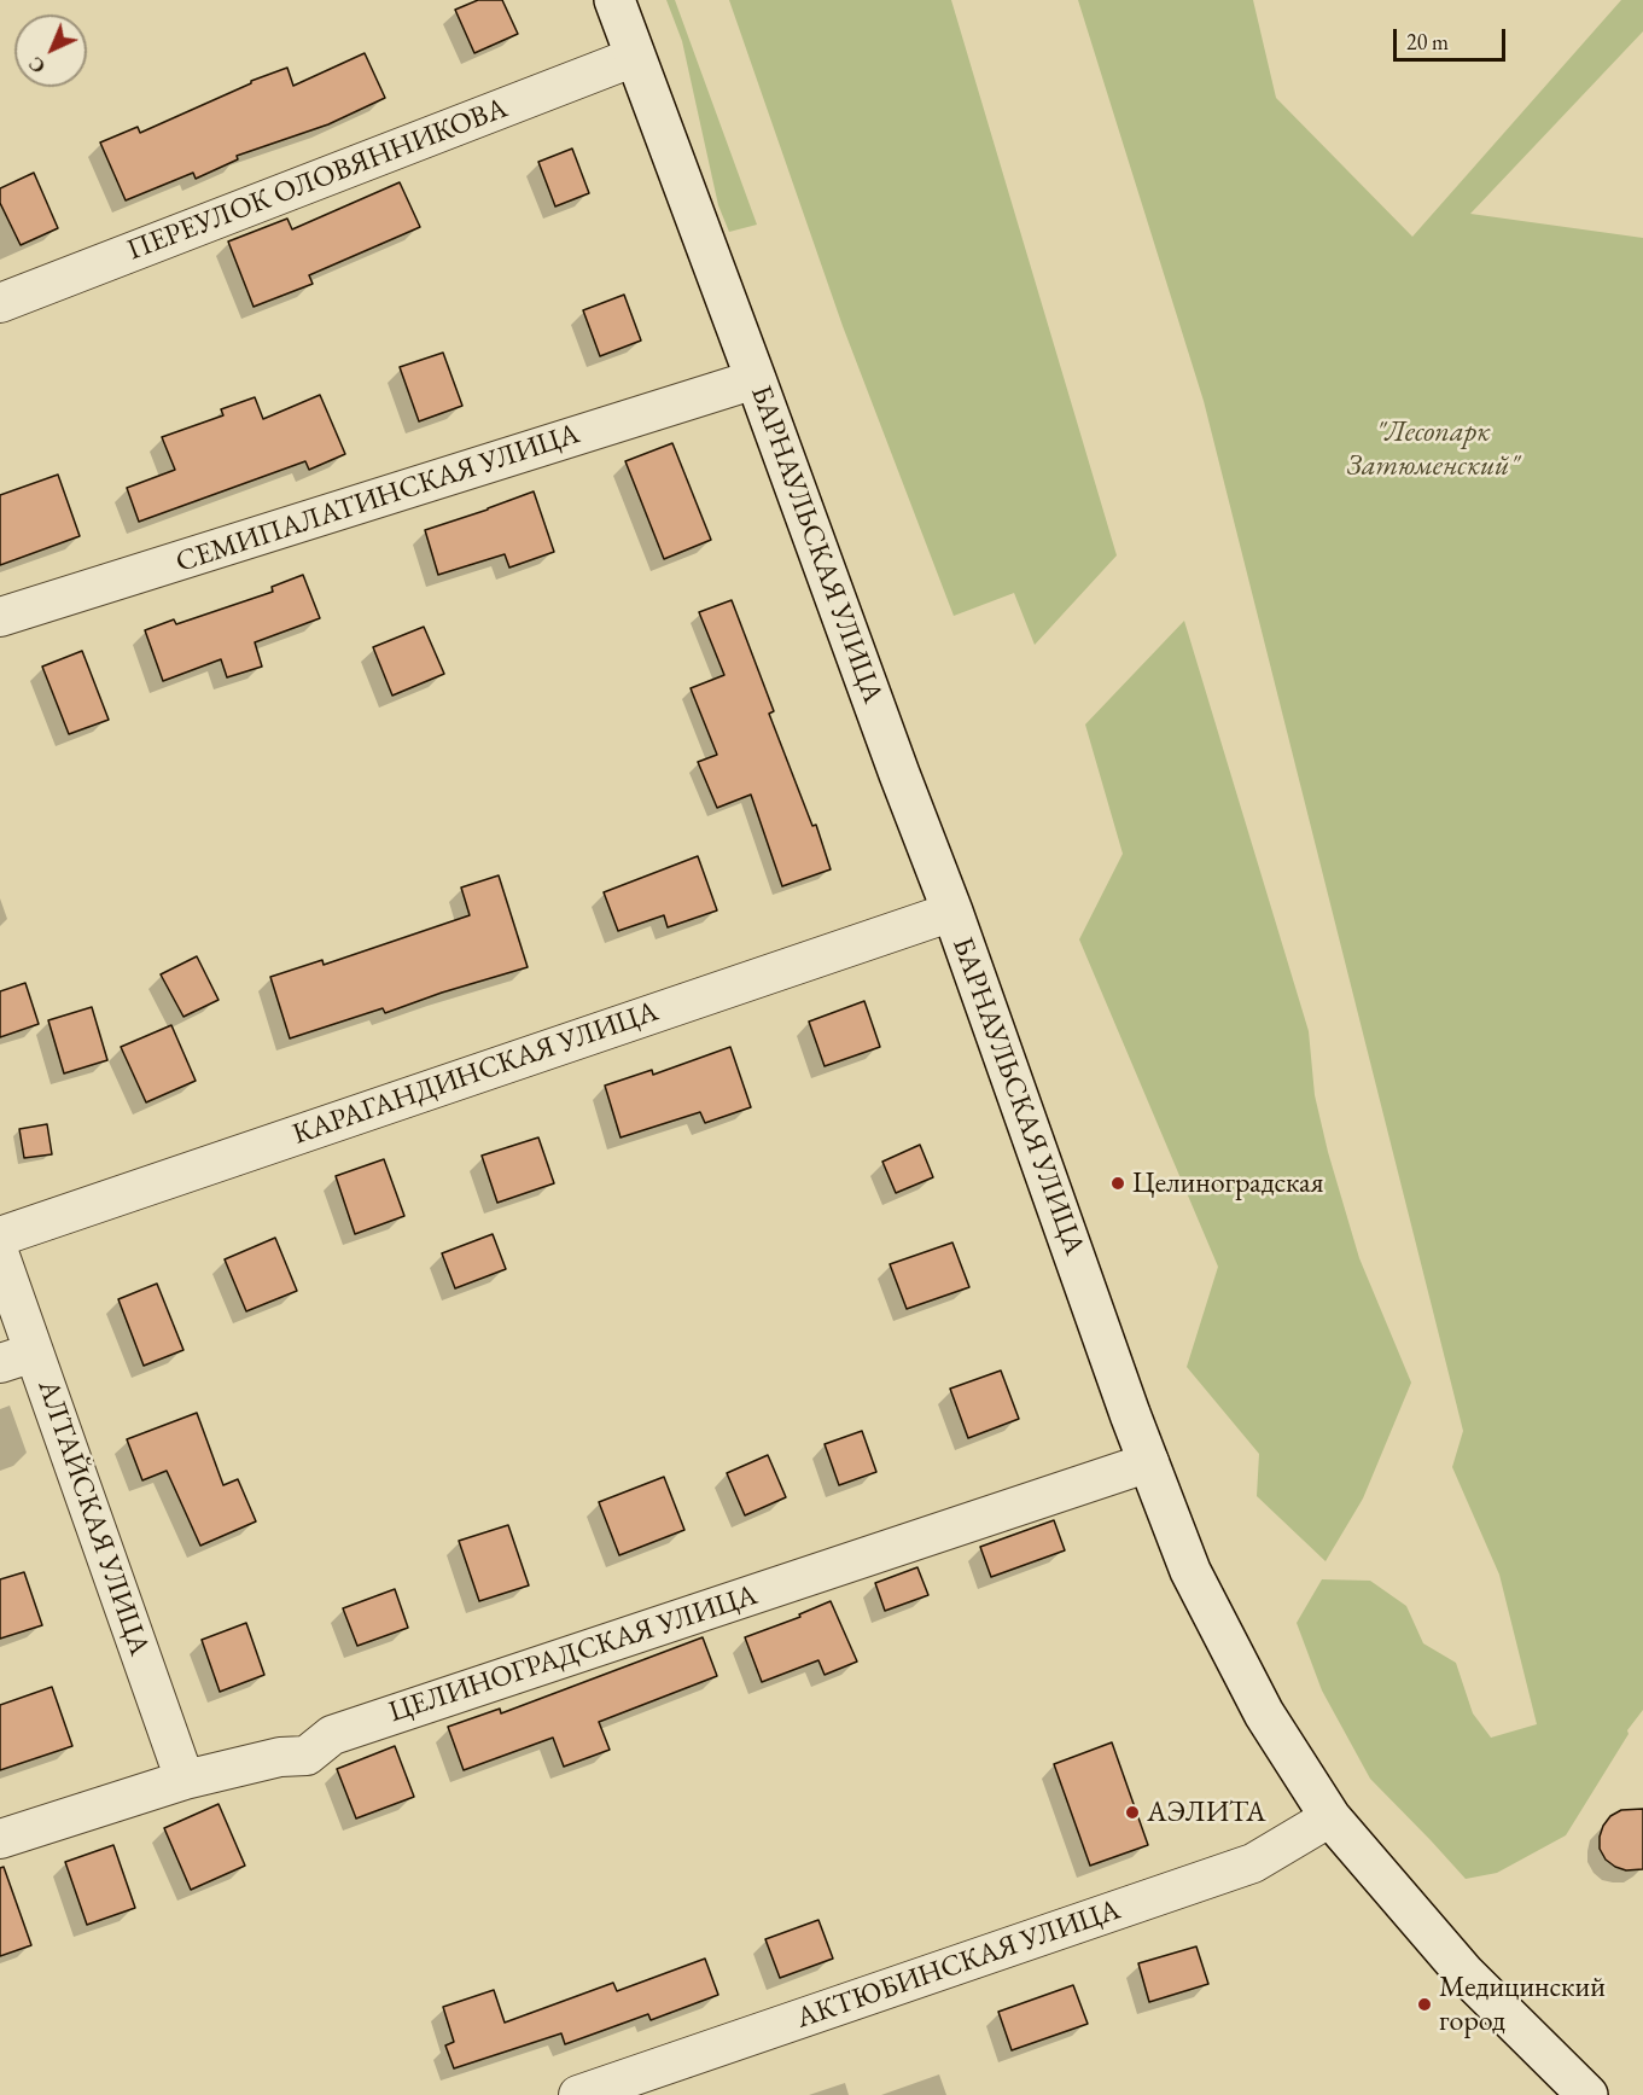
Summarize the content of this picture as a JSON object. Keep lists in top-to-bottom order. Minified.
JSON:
{"streets":{"street":["ПЕРЕУЛОК ОЛОВЯННИКОВА","СЕМИПАЛАТИНСКАЯ УЛИЦА","БАРНАУЛЬСКАЯ УЛИЦА","КАРАГАНДИНСКАЯ УЛИЦА","АЛТАЙСКАЯ УЛИЦА","ЦЕЛИНОГРАДСКАЯ УЛИЦА","АКТЮБИНСКАЯ УЛИЦА"]},"crossings":[["ПЕРЕУЛОК ОЛОВЯННИКОВА","БАРНАУЛЬСКАЯ УЛИЦА"],["СЕМИПАЛАТИНСКАЯ УЛИЦА","БАРНАУЛЬСКАЯ УЛИЦА"],["БАРНАУЛЬСКАЯ УЛИЦА","КАРАГАНДИНСКАЯ УЛИЦА"],["БАРНАУЛЬСКАЯ УЛИЦА","ЦЕЛИНОГРАДСКАЯ УЛИЦА"],["БАРНАУЛЬСКАЯ УЛИЦА","АКТЮБИНСКАЯ УЛИЦА"],["АЛТАЙСКАЯ УЛИЦА","ЦЕЛИНОГРАДСКАЯ УЛИЦА"]],"parks":["\"Лесопарк Затюменский\""],"places":["Целиноградская","АЭЛИТА","Медицинский город"],"scale_bar":"20 m","north":"bottom left"}
